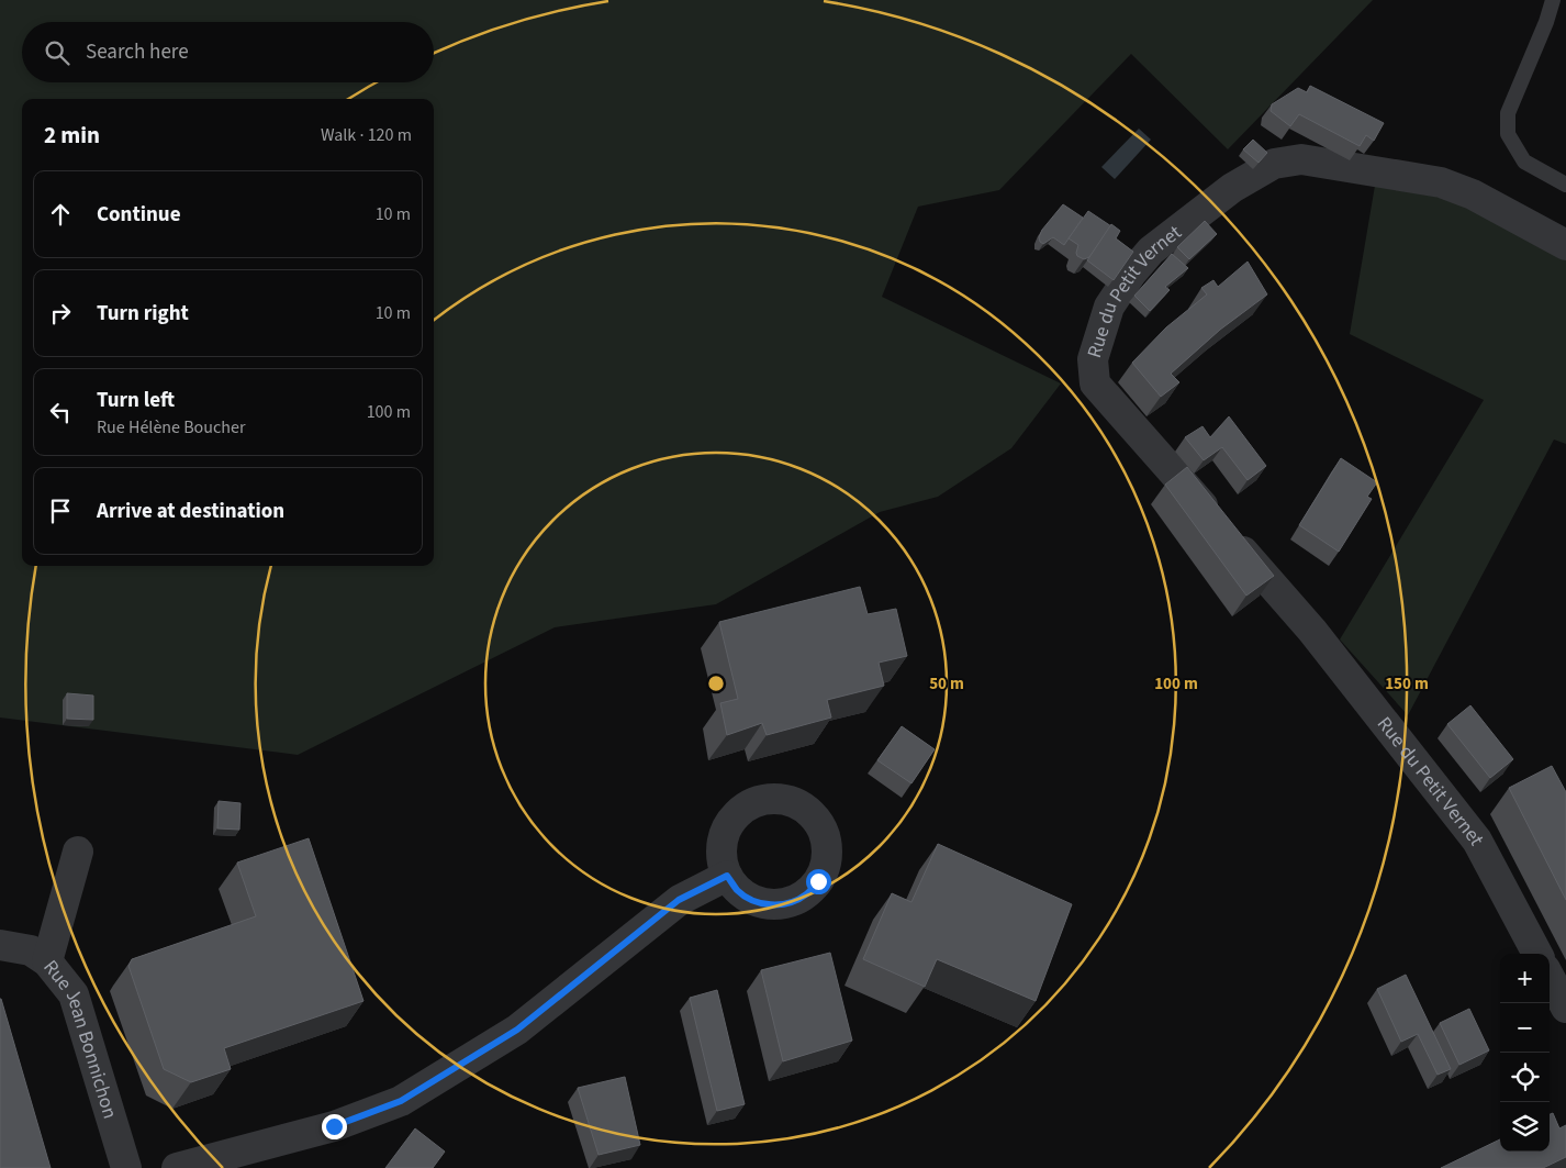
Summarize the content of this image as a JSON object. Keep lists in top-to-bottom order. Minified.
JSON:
{"streets":{"street":["Rue du Petit Vernet","Rue Jean Bonnichon"]},"page":{"search":"Search here","heading":["2 min","Walk · 120 m"],"list":[["Continue","10 m"],["Turn right","10 m"],["Turn left","Rue Hélène Boucher","100 m"],"Arrive at destination"],"map_buttons":["+","−"]},"rings":["50 m","100 m","150 m"]}
